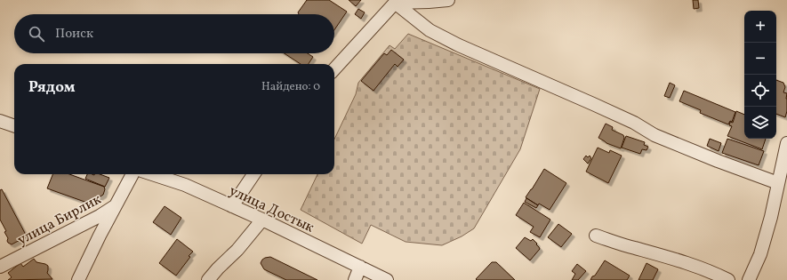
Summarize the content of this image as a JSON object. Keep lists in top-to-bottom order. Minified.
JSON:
{"streets":{"street":["улица Достык","улица Бирлик"]},"page":{"map_buttons":["+","−"],"search":"Поиск","heading":["Рядом","Найдено: 0"]}}
